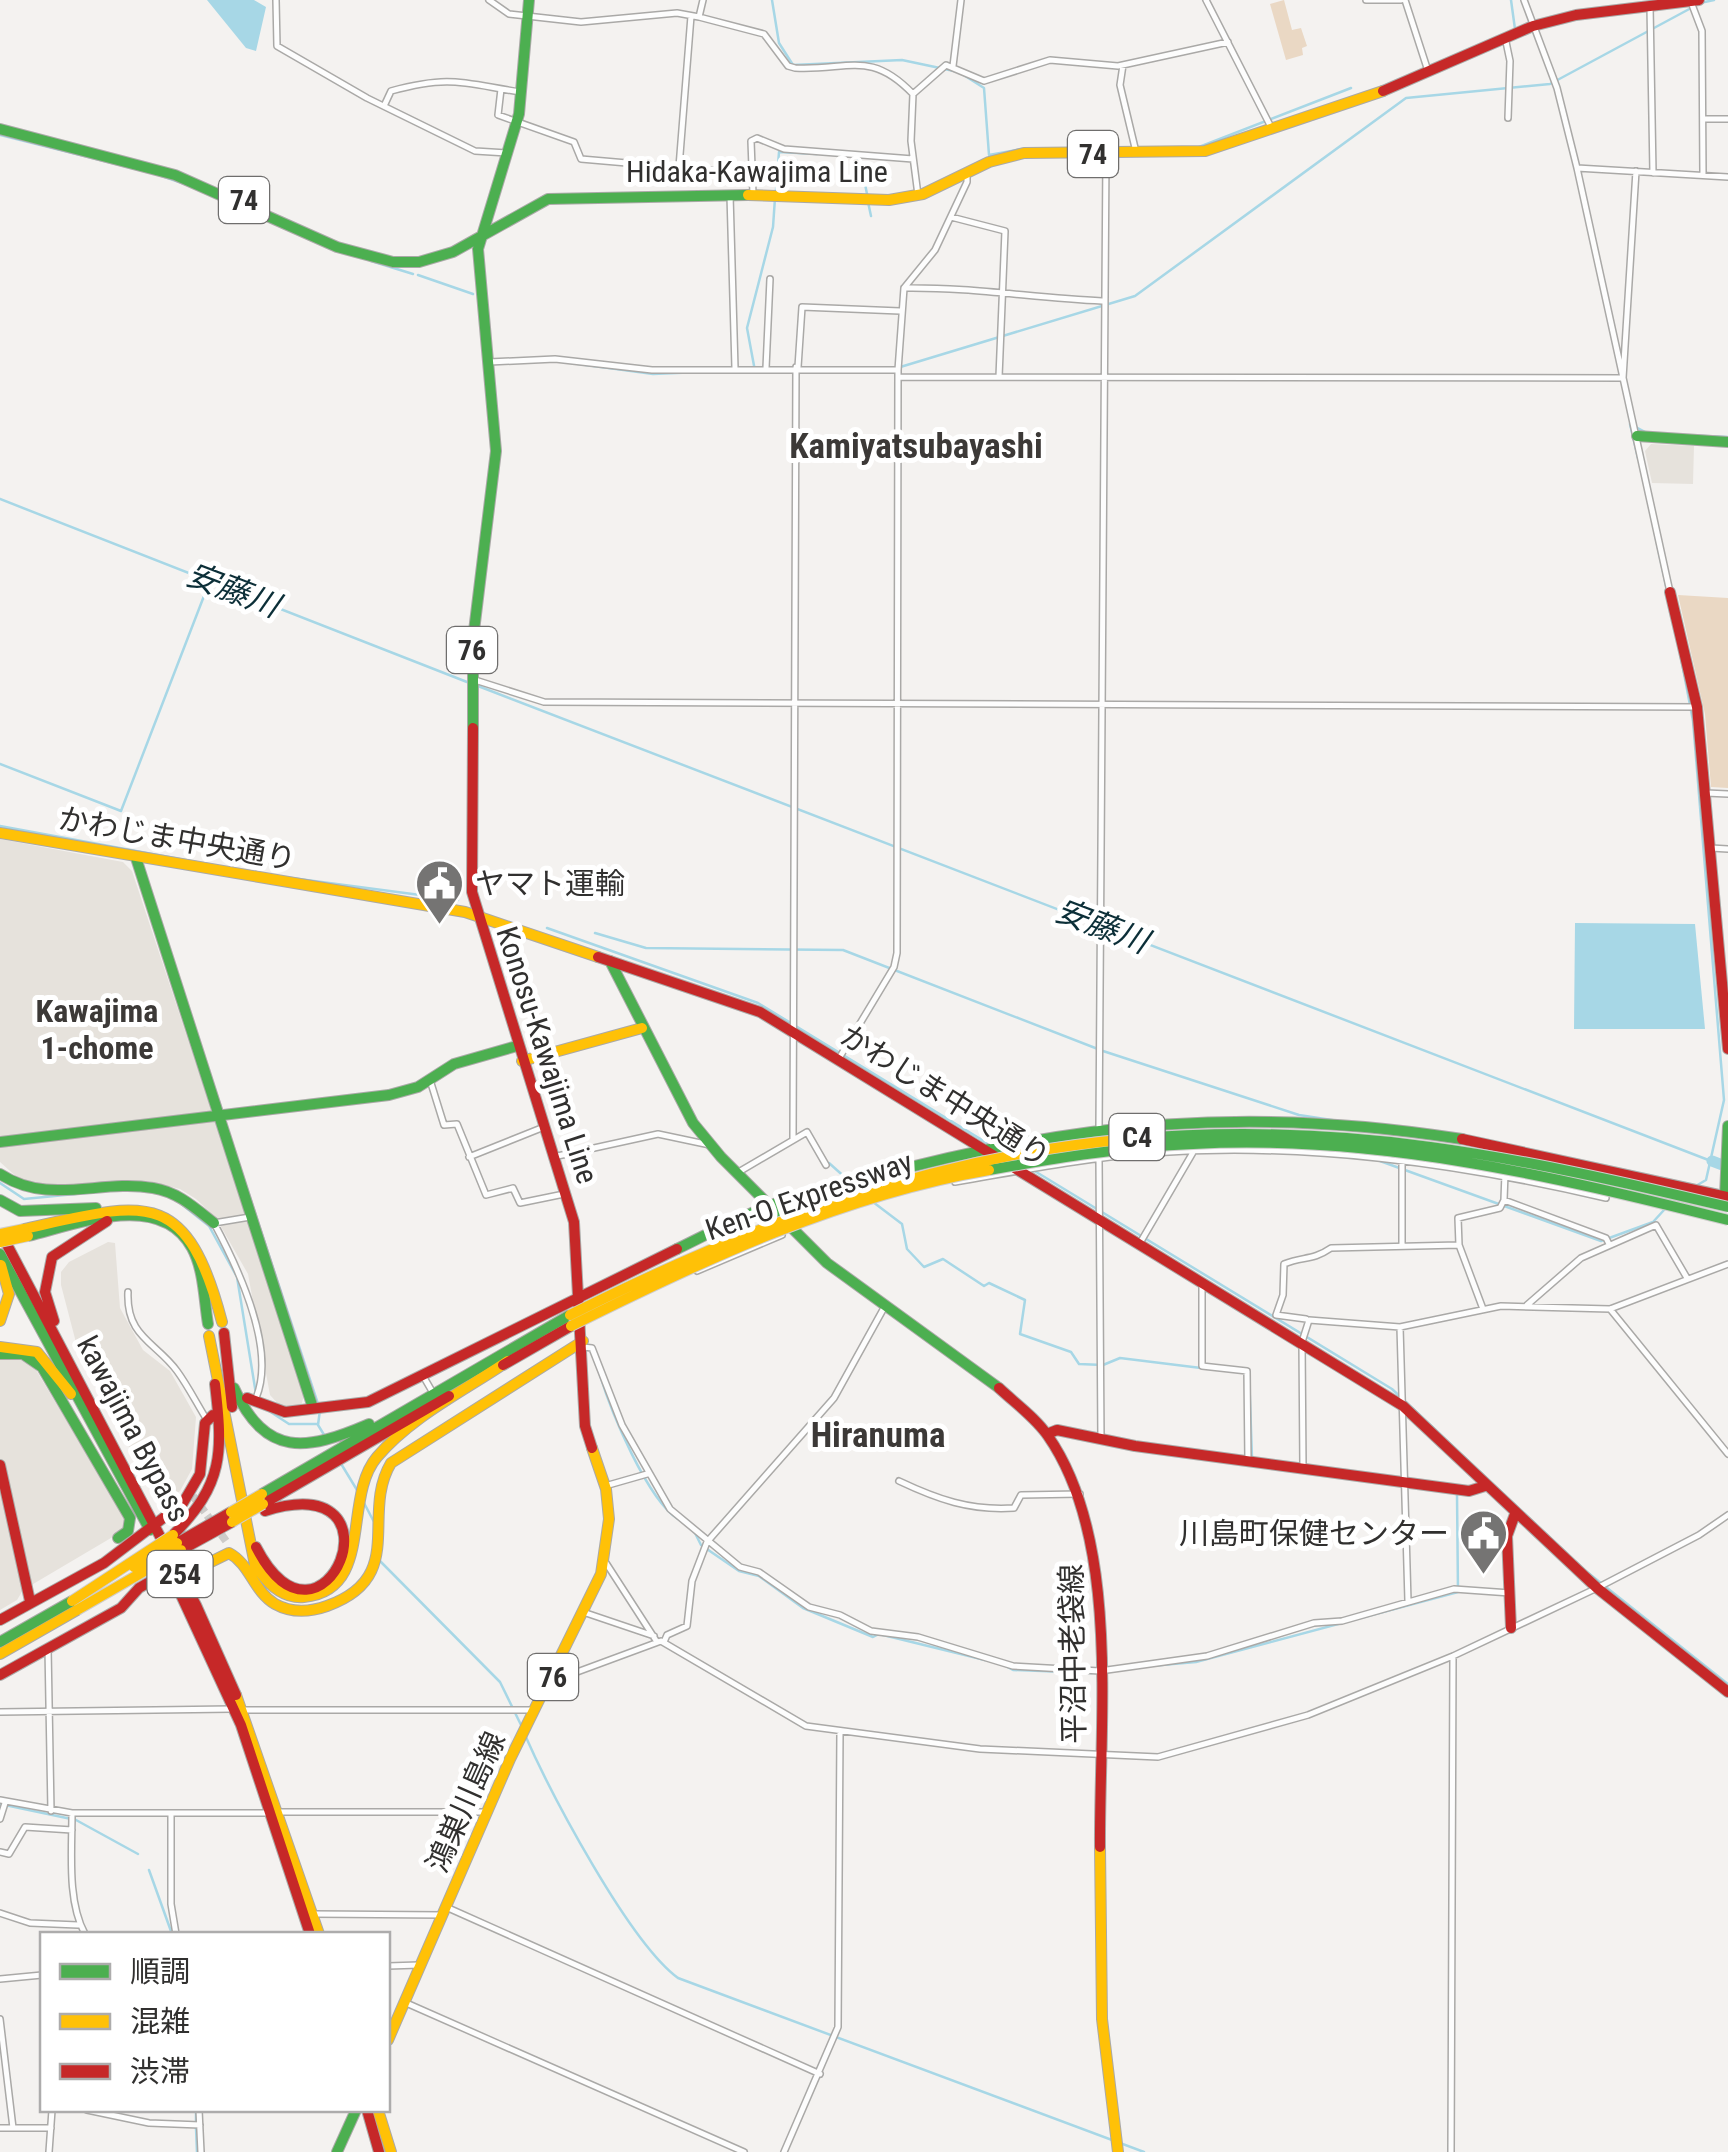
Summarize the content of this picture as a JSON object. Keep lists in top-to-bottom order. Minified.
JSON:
{"streets":{"main road":["74","Hidaka-Kawajima Line","76","かわじま中央通り","Konosu-Kawajima Line","C4","Ken-O Expressway","kawajima Bypass","254","平沼中老袋線","鴻巣川島線"]},"crossings":[["Hidaka-Kawajima Line","Konosu-Kawajima Line"],["かわじま中央通り","Konosu-Kawajima Line"],["かわじま中央通り","平沼中老袋線"],["Konosu-Kawajima Line","鴻巣川島線"]],"districts":["Kamiyatsubayashi","Kawajima 1-chome","Hiranuma"],"water":["安藤川"],"places":{"public building":["ヤマト運輸","川島町保健センター"]},"legend":["順調","混雑","渋滞"]}
